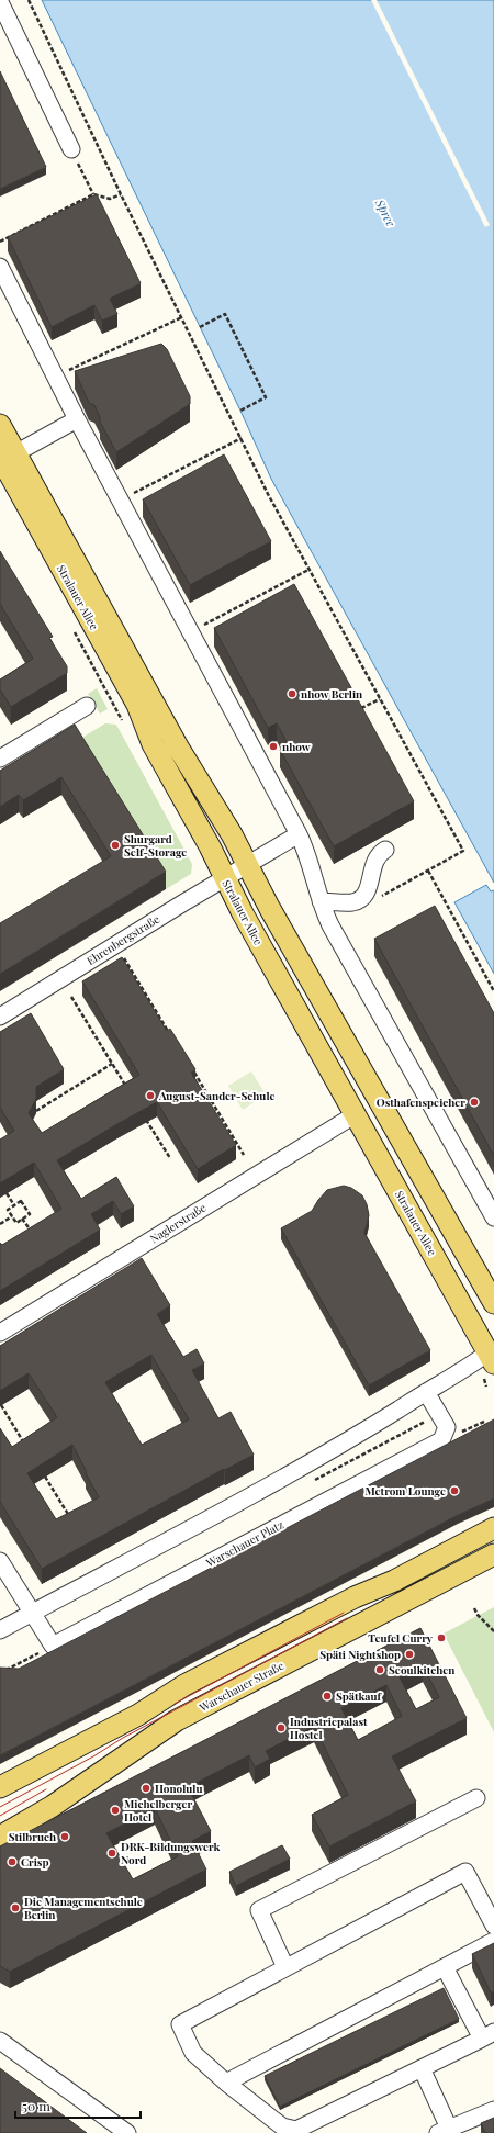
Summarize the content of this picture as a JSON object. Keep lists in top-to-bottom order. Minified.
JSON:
{"streets":{"main road":["Stralauer Allee","Warschauer Straße"],"street":["Ehrenbergstraße","Naglerstraße","Warschauer Platz"]},"crossings":[["Stralauer Allee","Ehrenbergstraße"],["Stralauer Allee","Naglerstraße"]],"water":["Spree"],"places":["nhow Berlin","nhow","Shurgard Self-Storage","August-Sander-Schule","Osthafenspeicher","Metrom Lounge","Teufel Curry","Späti Nightshop","Seoulkitchen","Spätkauf","Industriepalast Hostel","Honolulu","Michelberger Hotel","Stilbruch","DRK-Bildungswerk Nord","Crisp","Die Managementschule Berlin"],"scale_bar":"50 m"}
